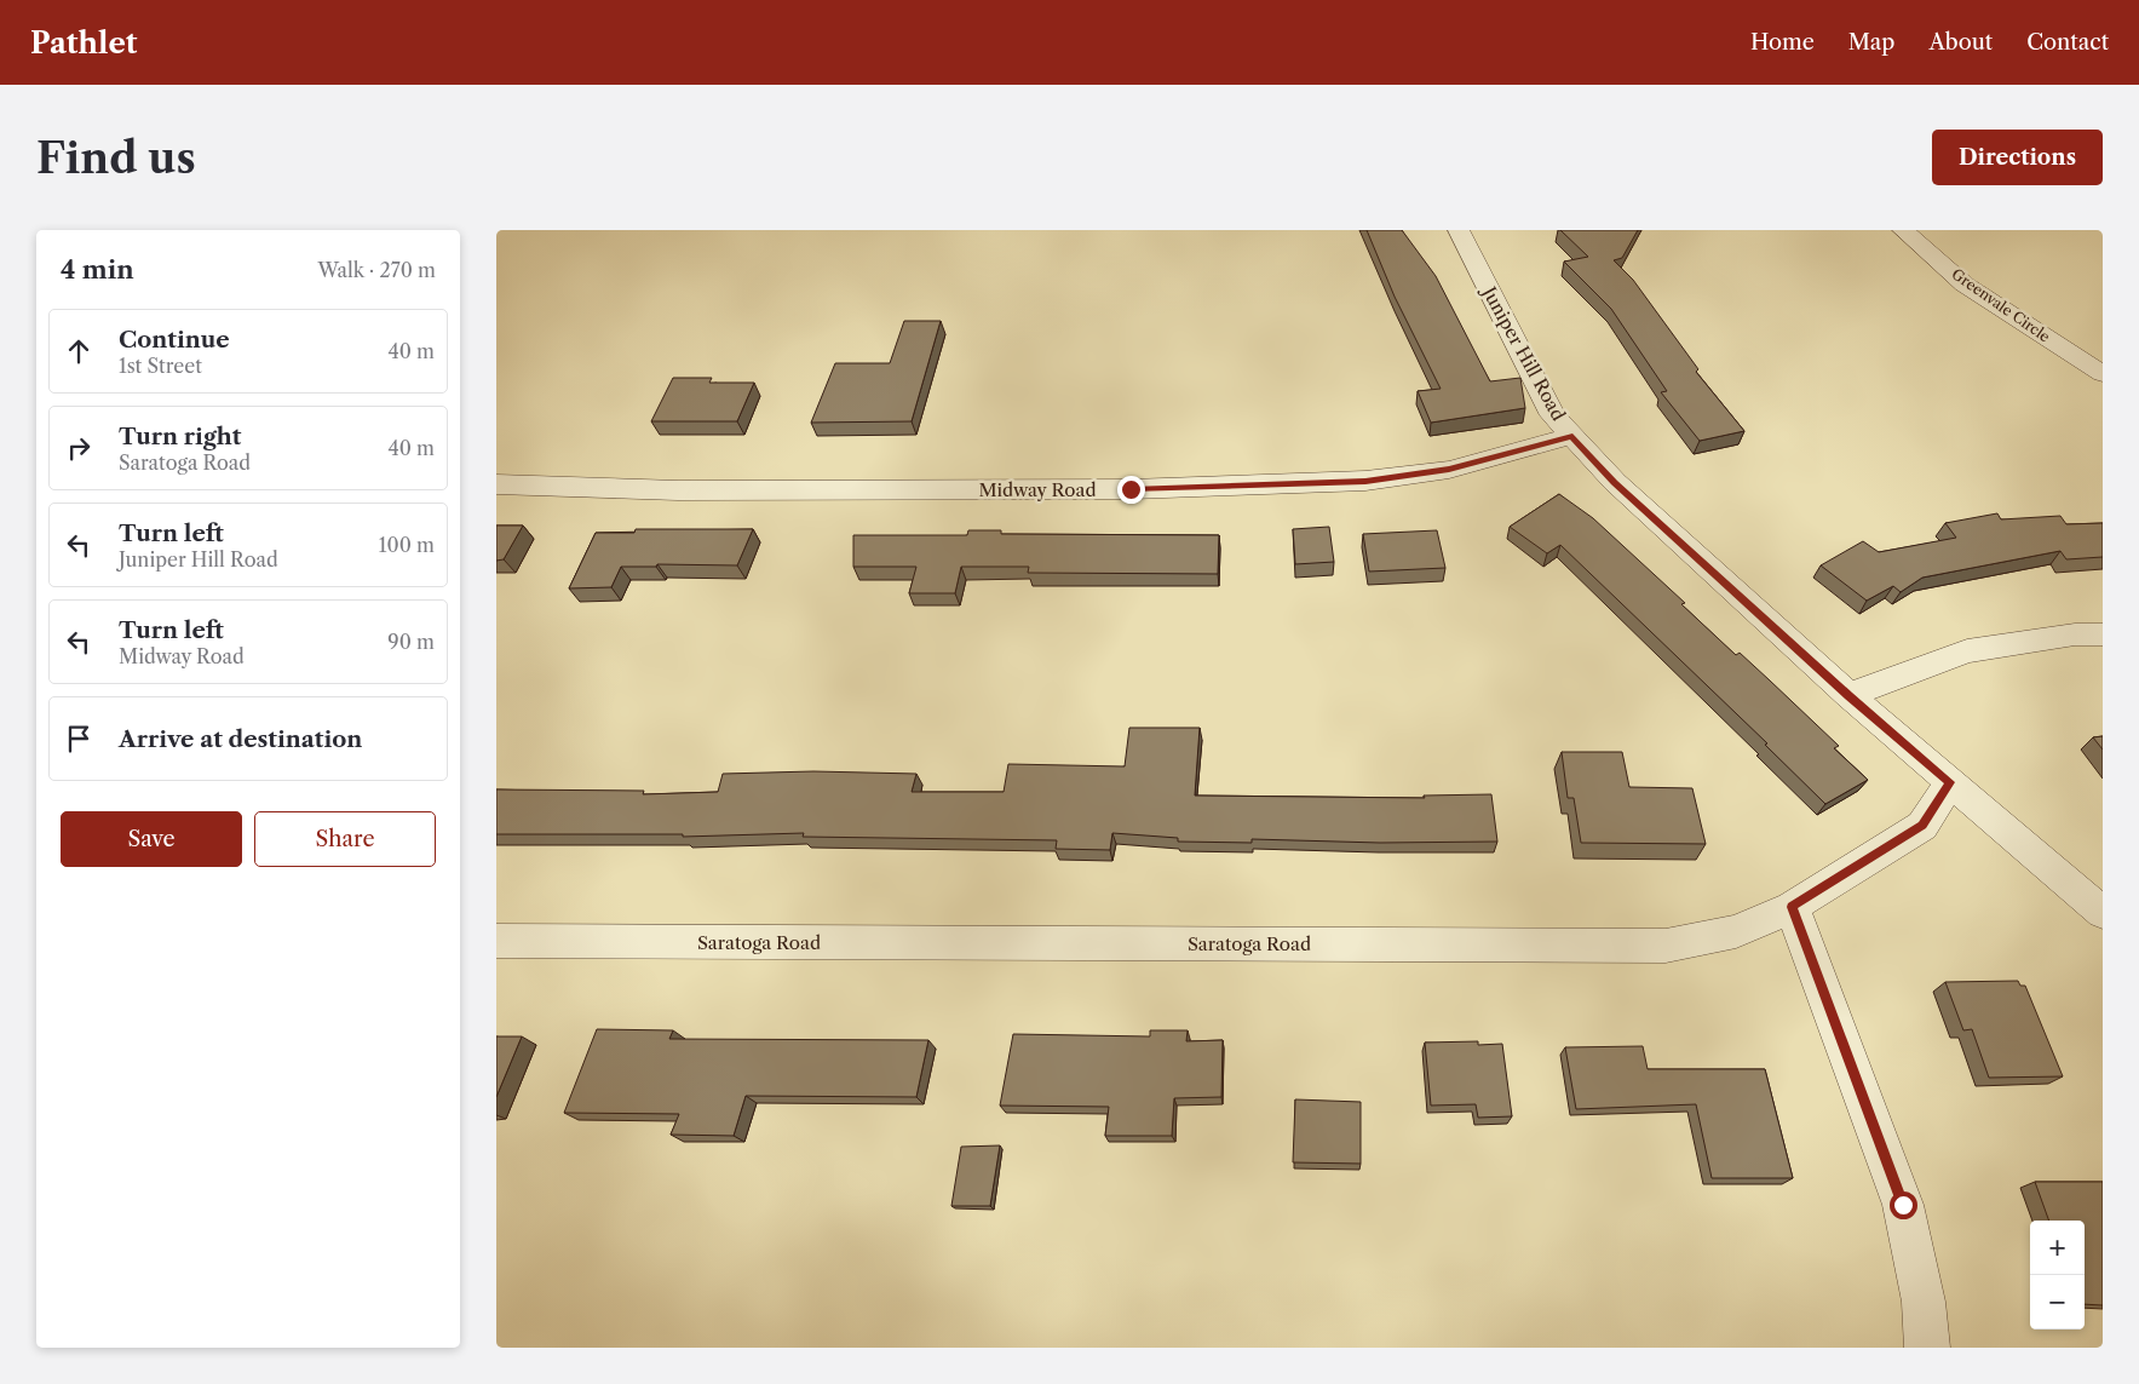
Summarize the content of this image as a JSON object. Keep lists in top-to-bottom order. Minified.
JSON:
{"streets":{"street":["Greenvale Circle","Juniper Hill Road","Midway Road","Saratoga Road"]},"crossings":[["Juniper Hill Road","Midway Road"],["Juniper Hill Road","Saratoga Road"]],"page":{"header":"Pathlet","nav":["Home","Map","About","Contact"],"buttons":["Directions",["Save","Share"]],"title":"Find us","heading":["4 min","Walk · 270 m"],"list":[["Continue","1st Street","40 m"],["Turn right","Saratoga Road","40 m"],["Turn left","Juniper Hill Road","100 m"],["Turn left","Midway Road","90 m"],"Arrive at destination"],"map_buttons":["+","−"]}}
